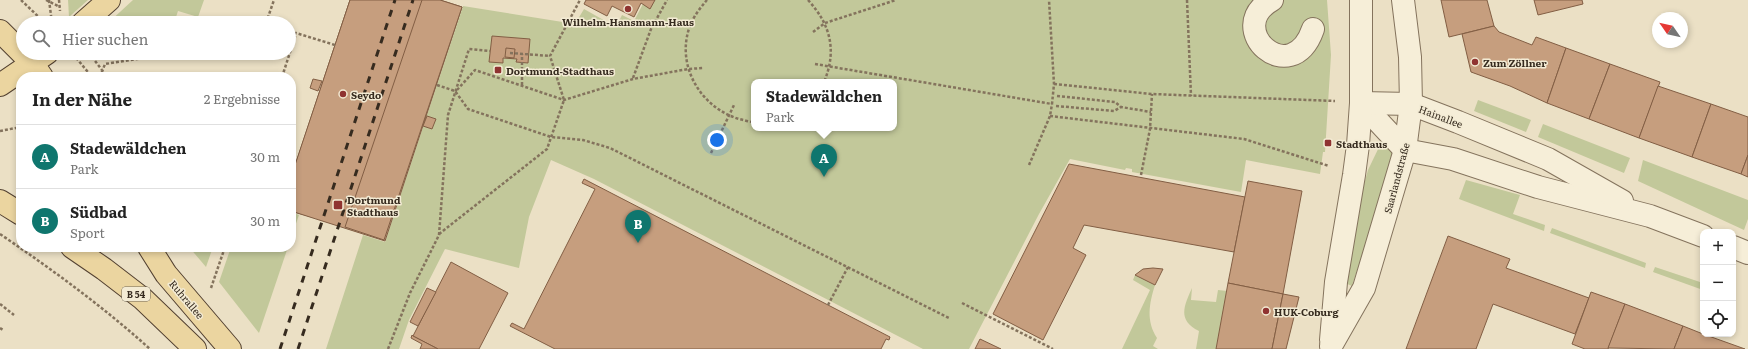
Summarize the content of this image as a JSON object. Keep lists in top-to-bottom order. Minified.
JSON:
{"streets":{"main road":["B 54","Ruhrallee"],"street":["Hainallee","Saarlandstraße"]},"crossings":[["Hainallee","Saarlandstraße"]],"places":{"other":["Wilhelm-Hansmann-Haus","Zum Zöllner","Seydo","HUK-Coburg"],"transit":["Dortmund-Stadthaus","Stadthaus","Dortmund Stadthaus"]},"north":"top left","page":{"search":"Hier suchen","heading":["In der Nähe","2 Ergebnisse"],"popup":["Stadewäldchen","Park"],"list":[{"mark":"A","name":"Stadewäldchen","note":"Park","value":"30 m"},{"mark":"B","name":"Südbad","note":"Sport","value":"30 m"}],"pins":["A","B"],"map_buttons":["+","−"]}}
